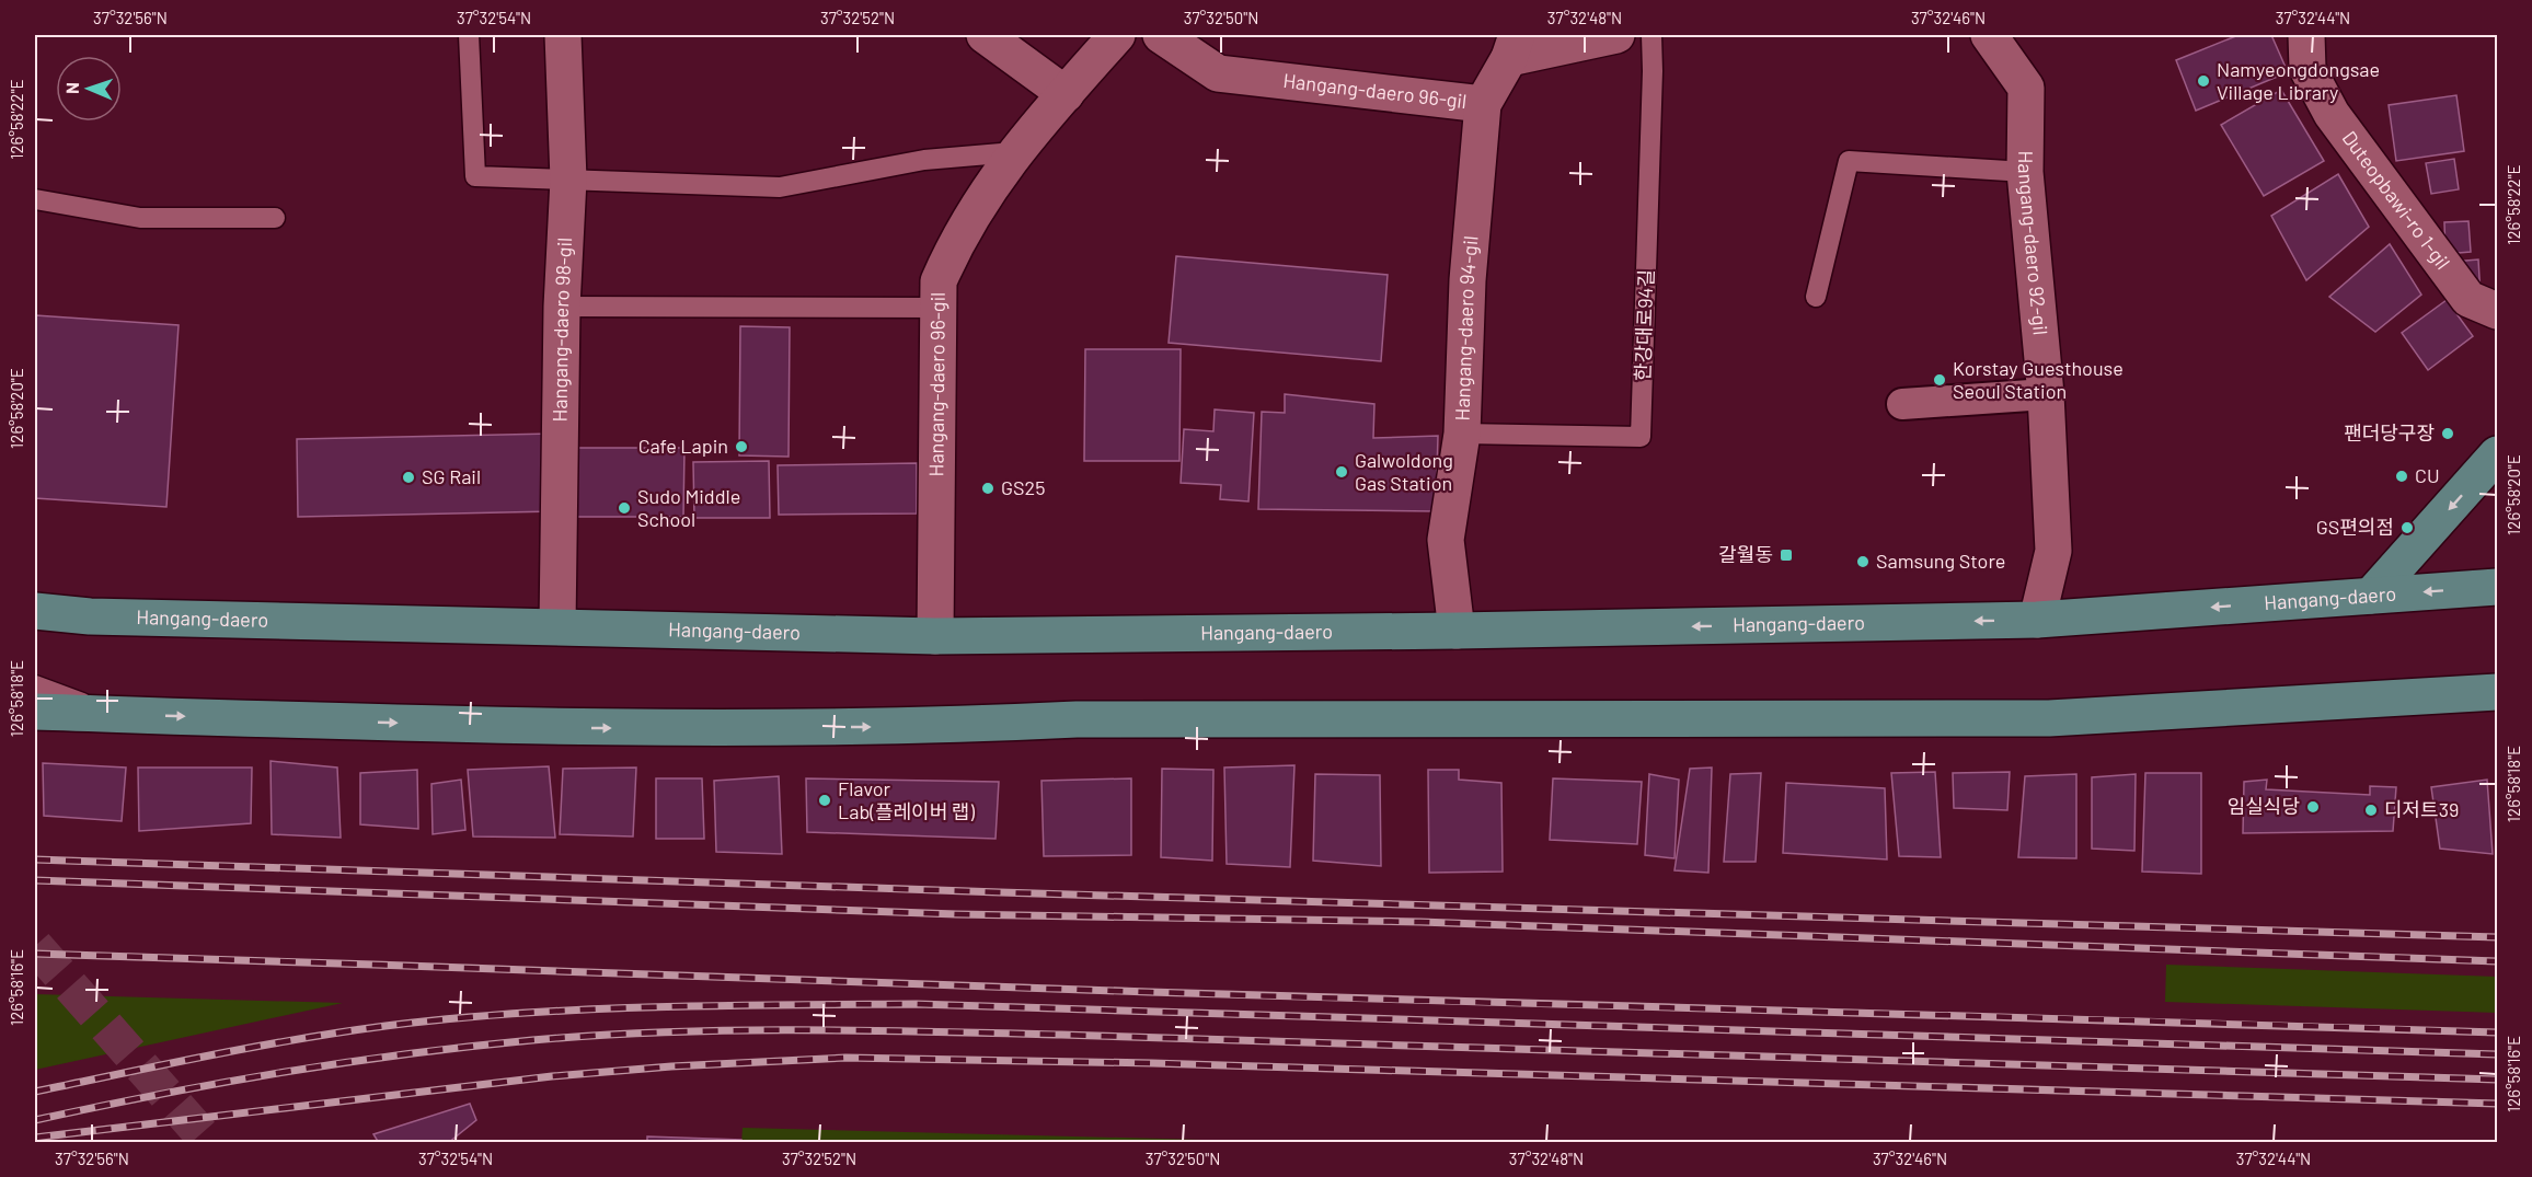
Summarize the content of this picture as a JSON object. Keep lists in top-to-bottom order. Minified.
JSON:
{"streets":{"main road":["Hangang-daero"],"street":["Hangang-daero 96-gil","Duteopbawi-ro 1-gil","Hangang-daero 92-gil","Hangang-daero 98-gil","Hangang-daero 94-gil"],"lane":["한강대로94길"]},"crossings":[["Hangang-daero 96-gil","Hangang-daero 94-gil"],["Hangang-daero 96-gil","Hangang-daero"],["Hangang-daero 92-gil","Hangang-daero"],["한강대로94길","Hangang-daero 94-gil"],["Hangang-daero 98-gil","Hangang-daero"],["Hangang-daero 94-gil","Hangang-daero"]],"places":{"other":["Namyeongdongsae Village Library","Korstay Guesthouse Seoul Station","팬더당구장","Cafe Lapin","Galwoldong Gas Station","CU","SG Rail","GS25","Sudo Middle School","GS편의점","Samsung Store","Flavor Lab(플레이버 랩)","임실식당","디저트39"],"transit":["갈월동"]},"north":"left","coordinates":["37°32'56\"N","37°32'54\"N","37°32'52\"N","37°32'50\"N","37°32'48\"N","37°32'46\"N","37°32'44\"N","126°58'22\"E","126°58'20\"E","126°58'18\"E","126°58'16\"E"]}
